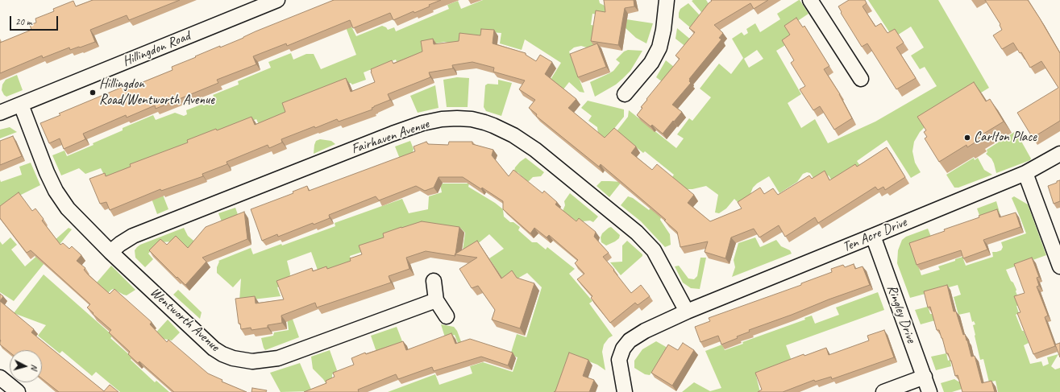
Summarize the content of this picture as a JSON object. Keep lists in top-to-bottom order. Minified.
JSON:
{"streets":{"street":["Hillingdon Road","Fairhaven Avenue","Ten Acre Drive","Ringley Drive","Wentworth Avenue"]},"crossings":[["Hillingdon Road","Wentworth Avenue"],["Fairhaven Avenue","Ten Acre Drive"],["Fairhaven Avenue","Wentworth Avenue"],["Ten Acre Drive","Ringley Drive"]],"places":["Hillingdon Road/Wentworth Avenue","Carlton Place"],"scale_bar":"20 m","north":"right"}
